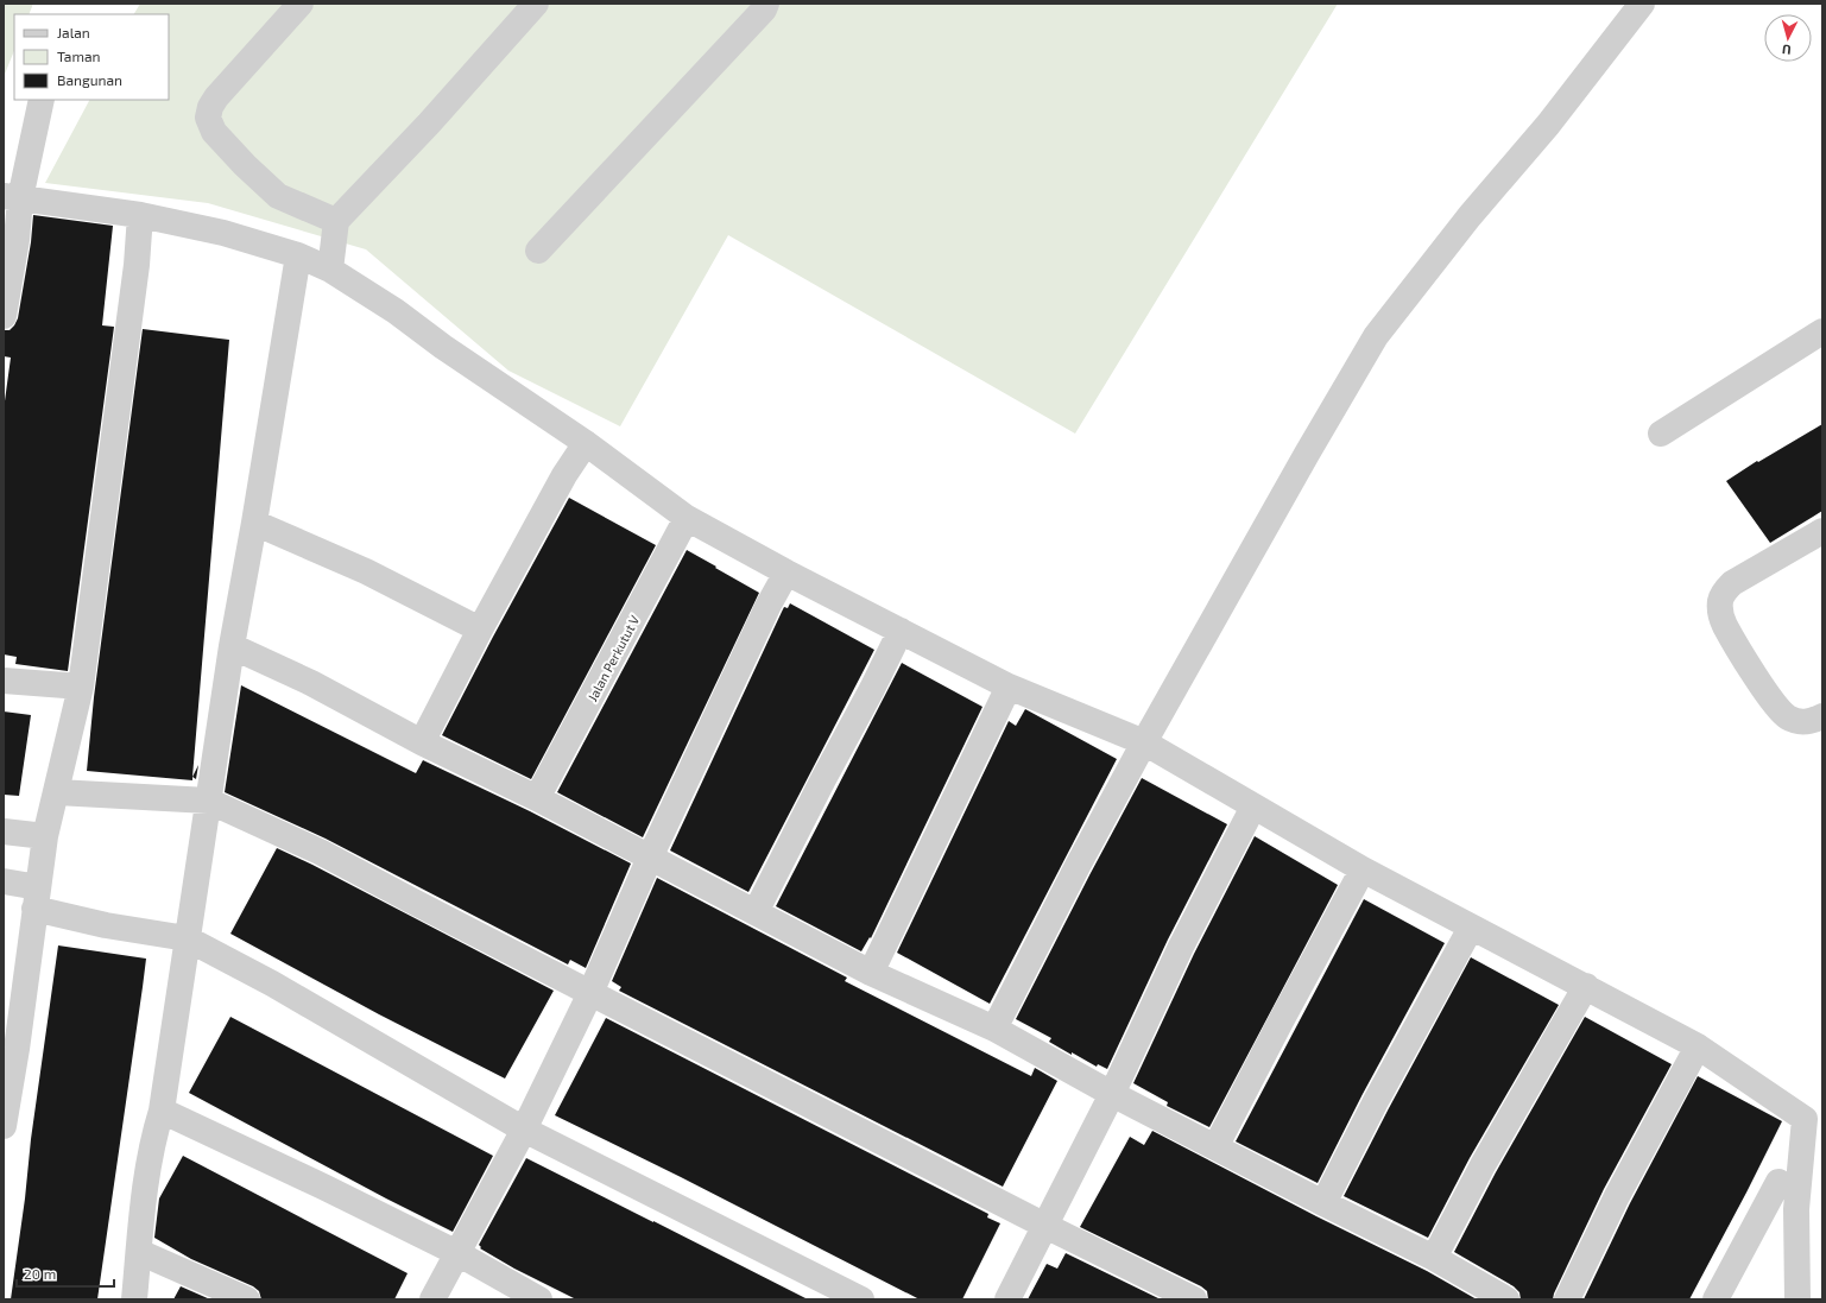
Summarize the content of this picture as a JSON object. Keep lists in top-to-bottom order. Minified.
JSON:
{"streets":{"street":["Jalan Perkutut V"]},"legend":["Jalan","Taman","Bangunan"],"scale_bar":"20 m","north":"bottom"}
